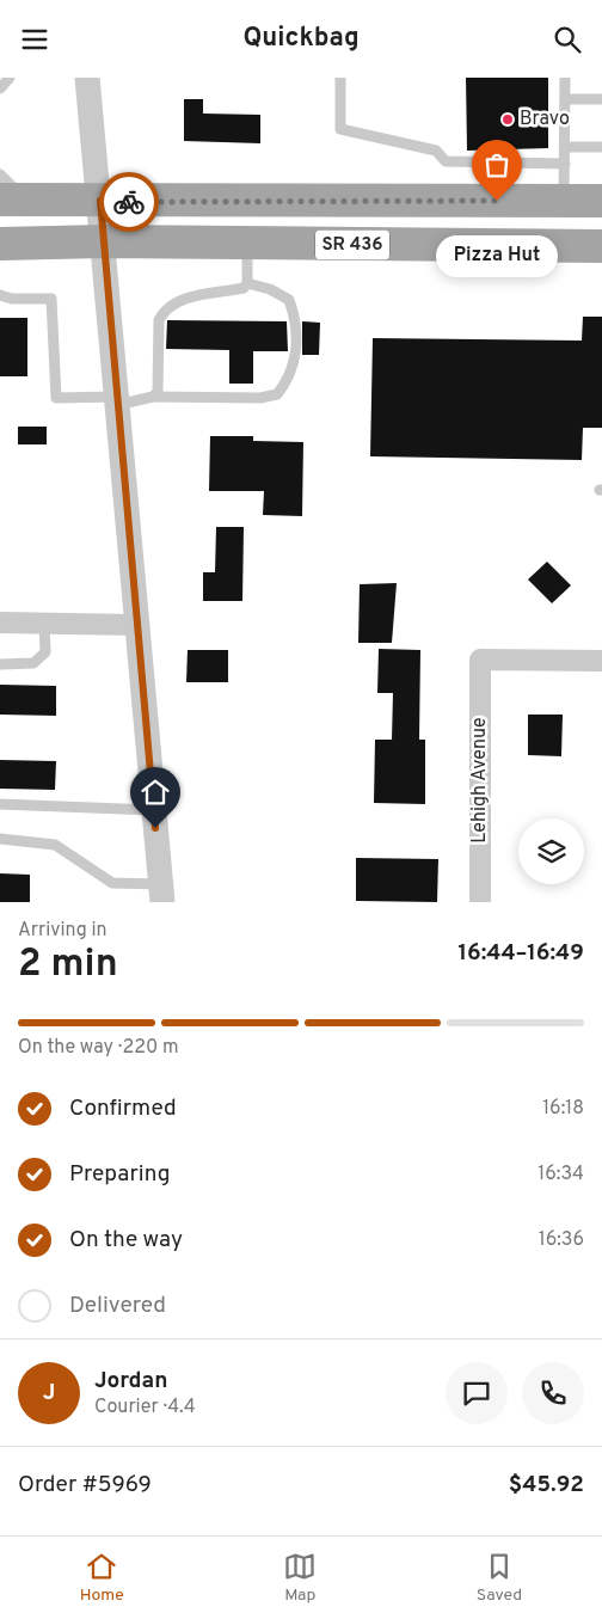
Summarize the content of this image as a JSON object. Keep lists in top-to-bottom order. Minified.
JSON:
{"streets":{"main road":["SR 436"],"street":["Lehigh Avenue"]},"places":["Bravo","Pizza Hut"],"page":{"header":"Quickbag","bubble":"Pizza Hut","heading":["2 min","Arriving in","16:44–16:49"],"panel":["Jordan","Courier · 4.4","Order #5969","$45.92"],"bar":"On the way · 220 m","list":[["Confirmed","16:18"],["Preparing","16:34"],["On the way","16:36"],"Delivered"],"round":"J","tabs":["Home","Map","Saved"]}}
